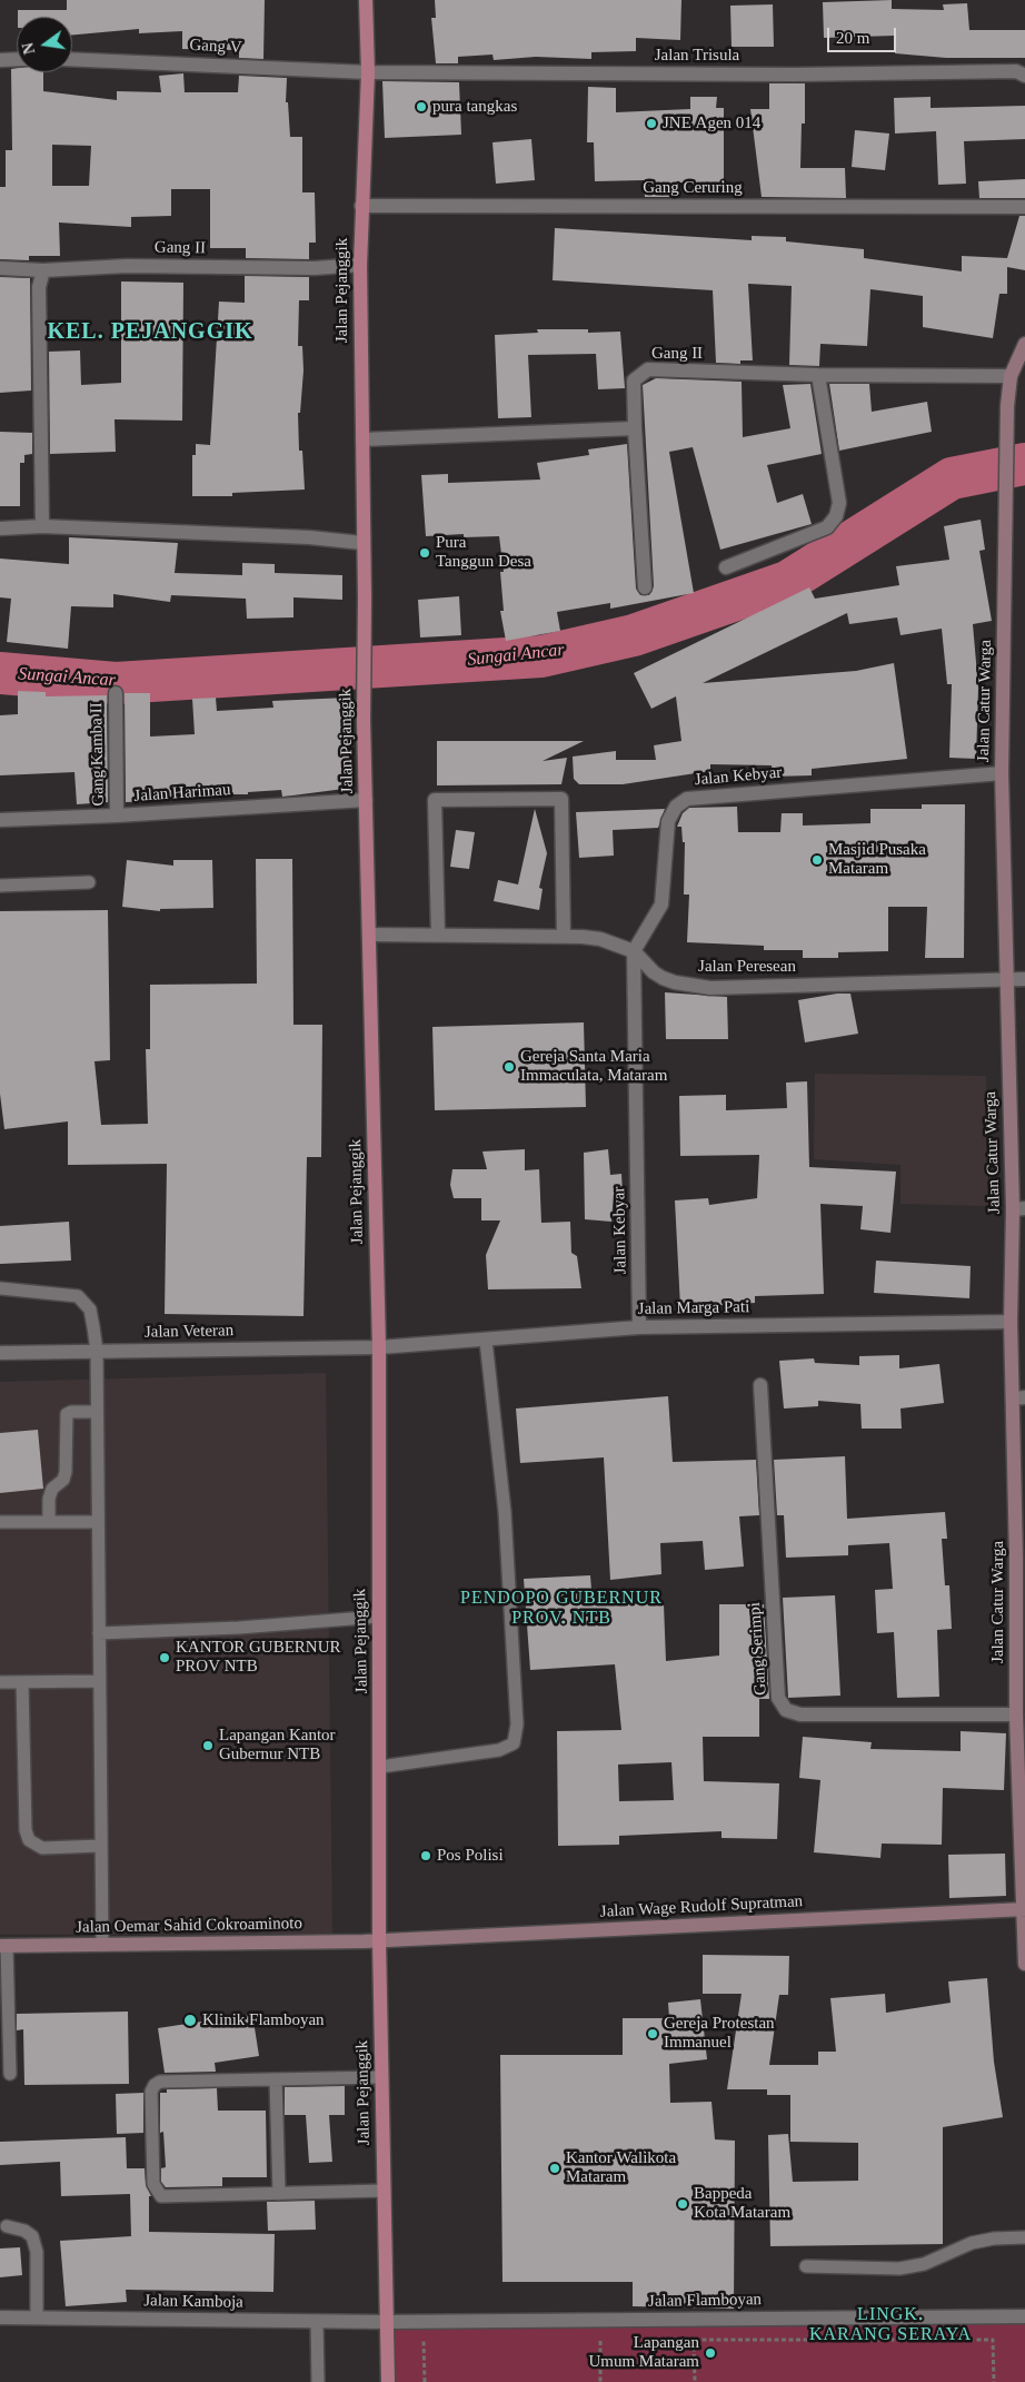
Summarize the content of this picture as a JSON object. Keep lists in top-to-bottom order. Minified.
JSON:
{"streets":{"main road":["Jalan Pejanggik","Jalan Catur Warga","Jalan Wage Rudolf Supratman","Jalan Oemar Sahid Cokroaminoto"],"street":["Gang V","Jalan Trisula","Gang Ceruring","Gang II","Gang Kamba II","Jalan Kebyar","Jalan Harimau","Jalan Peresean","Jalan Marga Pati","Jalan Veteran","Gang Serimpi","Jalan Flamboyan","Jalan Kamboja"]},"crossings":[["Gang V","Jalan Trisula"],["Gang V","Jalan Pejanggik"],["Jalan Trisula","Jalan Pejanggik"],["Gang Ceruring","Jalan Pejanggik"],["Gang II","Jalan Pejanggik"],["Gang II","Jalan Catur Warga"],["Jalan Pejanggik","Jalan Harimau"],["Jalan Pejanggik","Jalan Peresean"],["Jalan Pejanggik","Jalan Marga Pati"],["Jalan Pejanggik","Jalan Veteran"],["Jalan Pejanggik","Jalan Wage Rudolf Supratman"],["Jalan Pejanggik","Jalan Oemar Sahid Cokroaminoto"],["Jalan Pejanggik","Jalan Flamboyan"],["Jalan Pejanggik","Jalan Kamboja"],["Jalan Catur Warga","Jalan Kebyar"],["Jalan Catur Warga","Jalan Peresean"],["Jalan Catur Warga","Jalan Marga Pati"],["Jalan Catur Warga","Gang Serimpi"],["Jalan Catur Warga","Jalan Wage Rudolf Supratman"],["Gang Kamba II","Jalan Harimau"],["Jalan Kebyar","Jalan Peresean"],["Jalan Kebyar","Jalan Marga Pati"],["Jalan Marga Pati","Jalan Veteran"],["Jalan Wage Rudolf Supratman","Jalan Oemar Sahid Cokroaminoto"],["Jalan Flamboyan","Jalan Kamboja"]],"districts":["KEL. PEJANGGIK","PENDOPO GUBERNUR PROV. NTB","LINGK. KARANG SERAYA"],"water":["Sungai Ancar"],"places":["pura tangkas","JNE Agen 014","Pura Tanggun Desa","Masjid Pusaka Mataram","Gereja Santa Maria Immaculata, Mataram","KANTOR GUBERNUR PROV NTB","Lapangan Kantor Gubernur NTB","Pos Polisi","Klinik Flamboyan","Gereja Protestan Immanuel","Kantor Walikota Mataram","Bappeda Kota Mataram","Lapangan Umum Mataram"],"scale_bar":"20 m","north":"left"}
